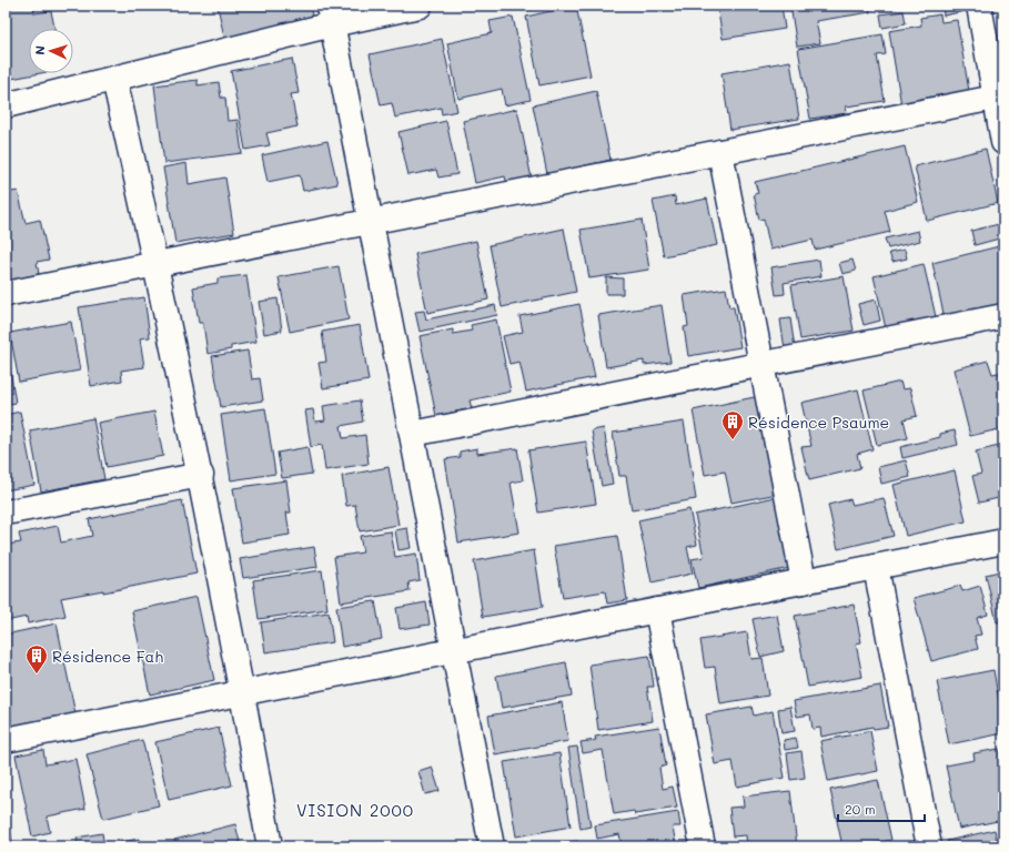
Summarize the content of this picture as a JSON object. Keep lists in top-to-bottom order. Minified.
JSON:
{"districts":["VISION 2000"],"places":{"building":["Résidence Psaume","Résidence Fah"]},"scale_bar":"20 m","north":"left"}
